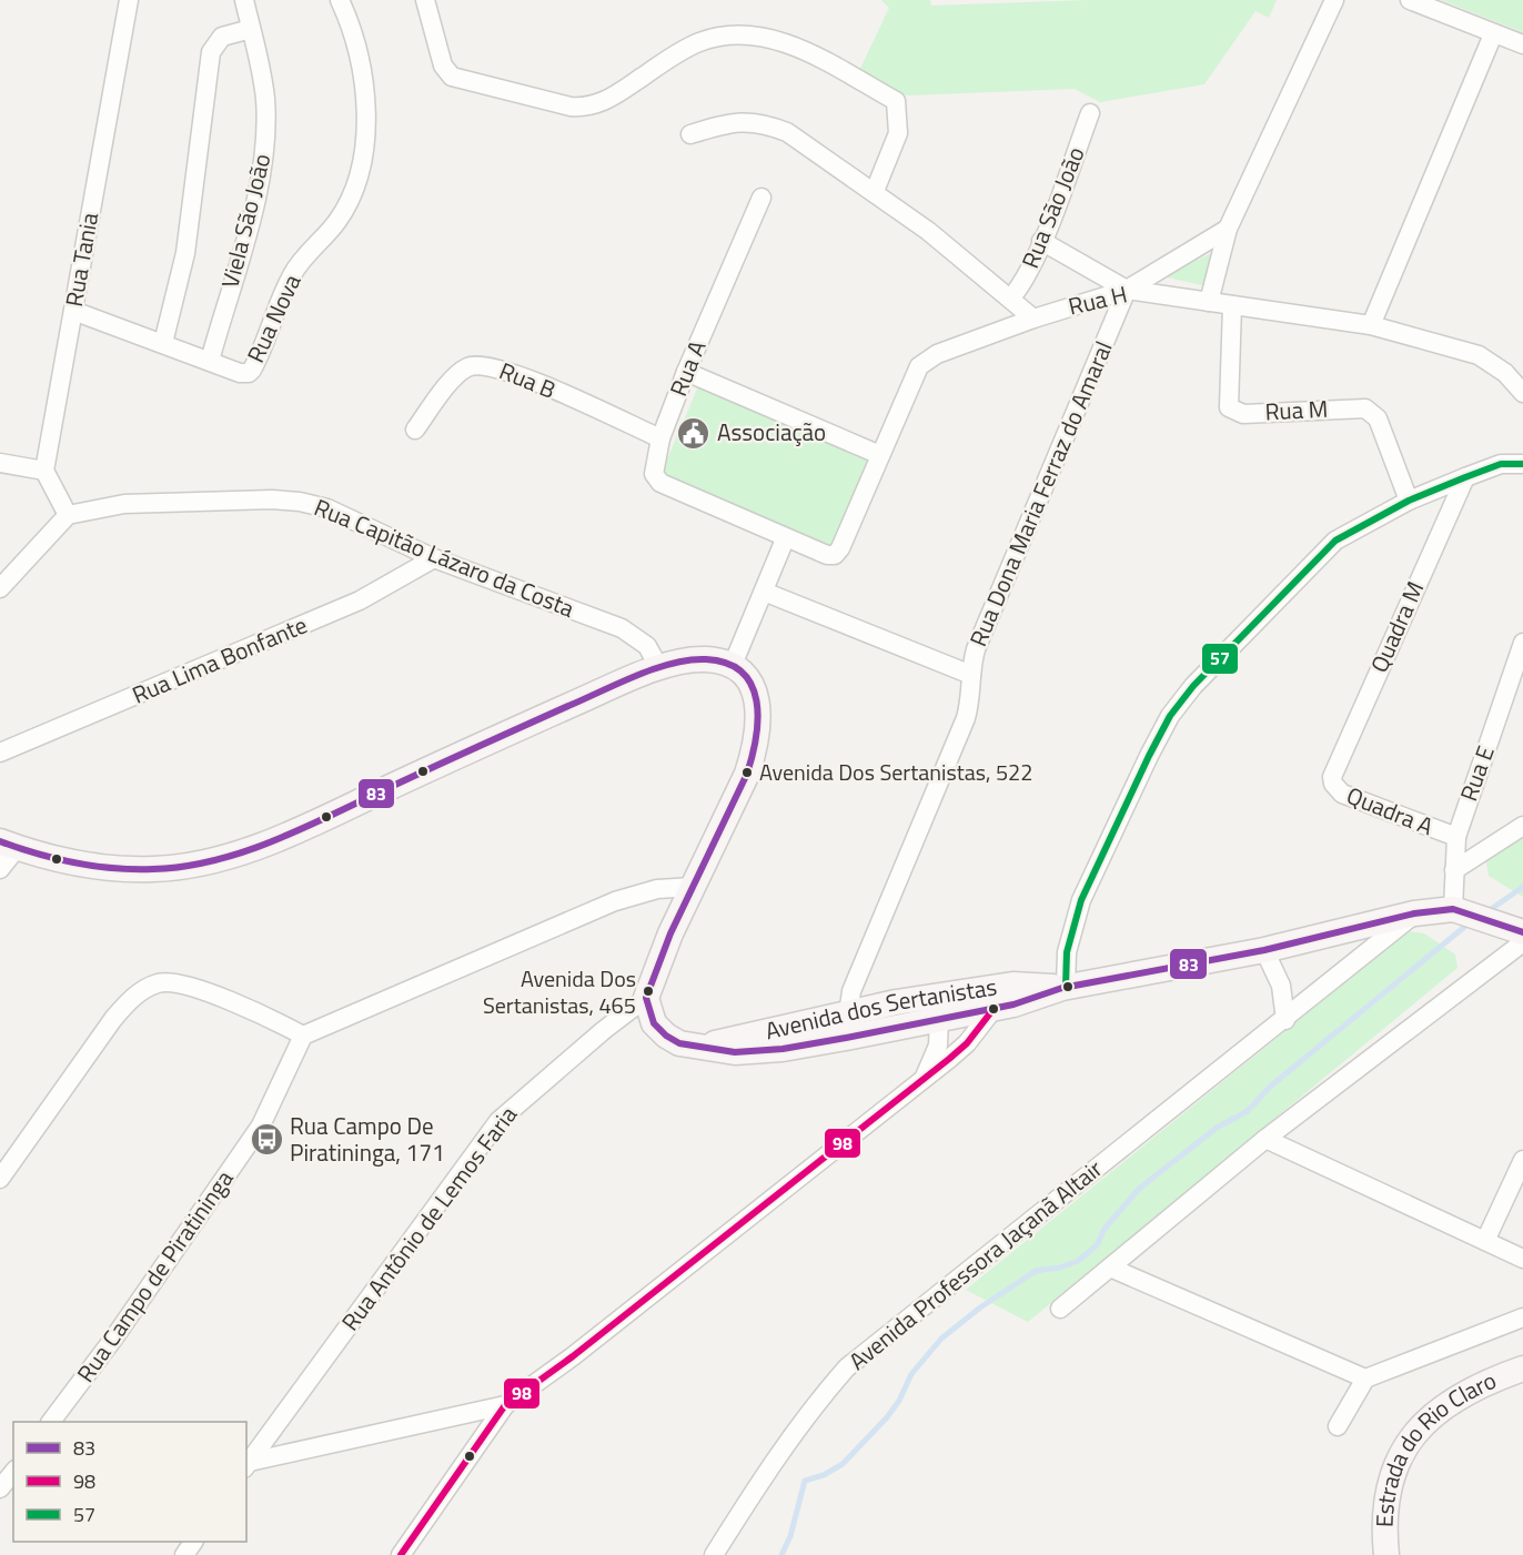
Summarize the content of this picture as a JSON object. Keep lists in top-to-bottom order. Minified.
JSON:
{"streets":{"main road":["Avenida dos Sertanistas","Estrada do Rio Claro"],"street":["Rua São João","Viela São João","Rua Tania","Rua H","Rua Nova","Rua A","Rua B","Rua M","Rua Dona Maria Ferraz do Amaral","Rua Capitão Lázaro da Costa","Quadra M","Rua Lima Bonfante","Rua E","Quadra A","Rua Antônio de Lemos Faria","Avenida Professora Jaçanã Altair","Rua Campo de Piratininga"]},"crossings":[["Viela São João","Rua Nova"],["Rua H","Rua A"],["Rua H","Rua M"],["Rua H","Rua Dona Maria Ferraz do Amaral"],["Rua A","Rua B"],["Rua Dona Maria Ferraz do Amaral","Avenida dos Sertanistas"],["Rua Capitão Lázaro da Costa","Rua Lima Bonfante"],["Quadra M","Quadra A"],["Rua E","Quadra A"],["Rua E","Avenida dos Sertanistas"],["Avenida dos Sertanistas","Rua Antônio de Lemos Faria"],["Avenida dos Sertanistas","Avenida Professora Jaçanã Altair"]],"places":{"public building":["Associação"],"other":["Avenida Dos Sertanistas, 522","Avenida Dos Sertanistas, 465"],"bus stop":["Rua Campo De Piratininga, 171"]},"lines":["transit line 57","transit line 83","transit line 98"],"legend":["83","98","57"]}
